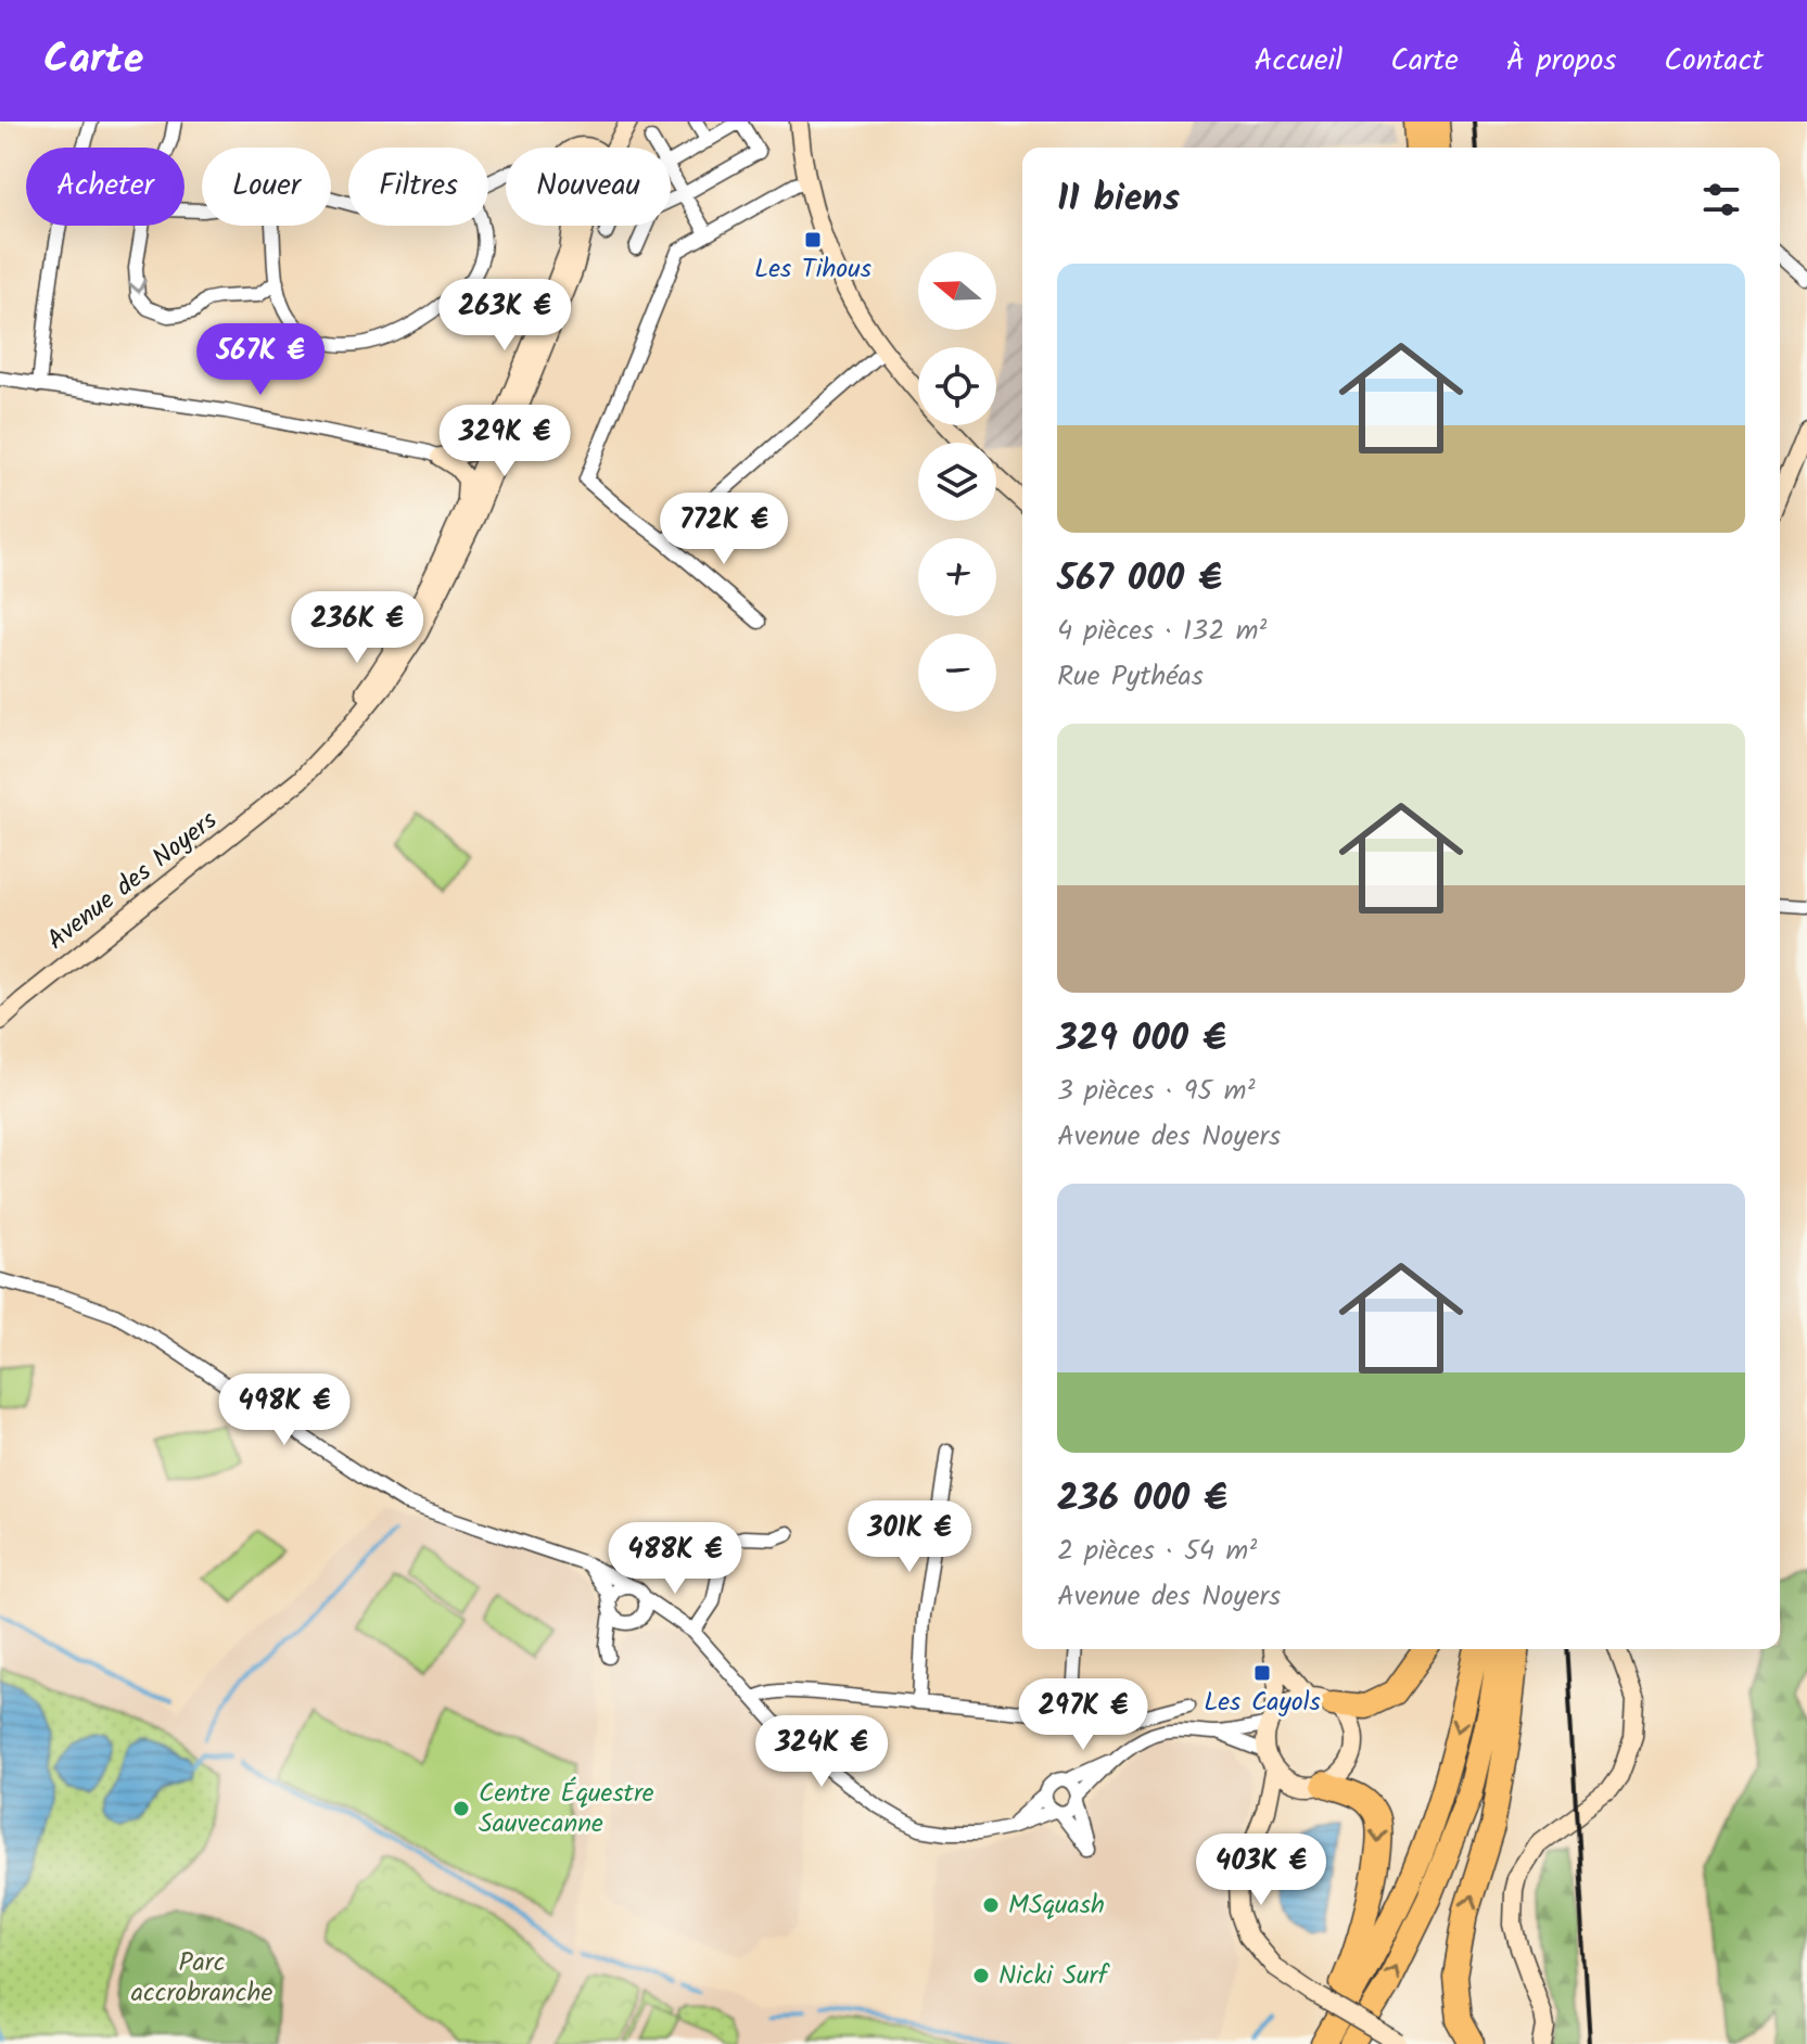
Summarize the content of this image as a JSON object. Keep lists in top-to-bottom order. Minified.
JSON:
{"streets":{"street":["Avenue des Noyers"]},"parks":["Parc accrobranche"],"places":{"transit":["Les Tihous","Les Cayols"],"other":["Centre Équestre Sauvecanne","MSquash","Nicki Surf"]},"north":"left","page":{"header":"Carte","nav":["Accueil","Carte","À propos","Contact"],"chip":["Acheter","Louer","Filtres","Nouveau"],"heading":"11 biens","map_buttons":["+","−"],"list":[{"name":"567 000 €","note":"4 pièces · 132 m² · Rue Pythéas"},{"name":"329 000 €","note":"3 pièces · 95 m² · Avenue des Noyers"},{"name":"236 000 €","note":"2 pièces · 54 m² · Avenue des Noyers"}],"price":["263K €","567K €","329K €","772K €","236K €","498K €","301K €","488K €","297K €","324K €","403K €"]}}
